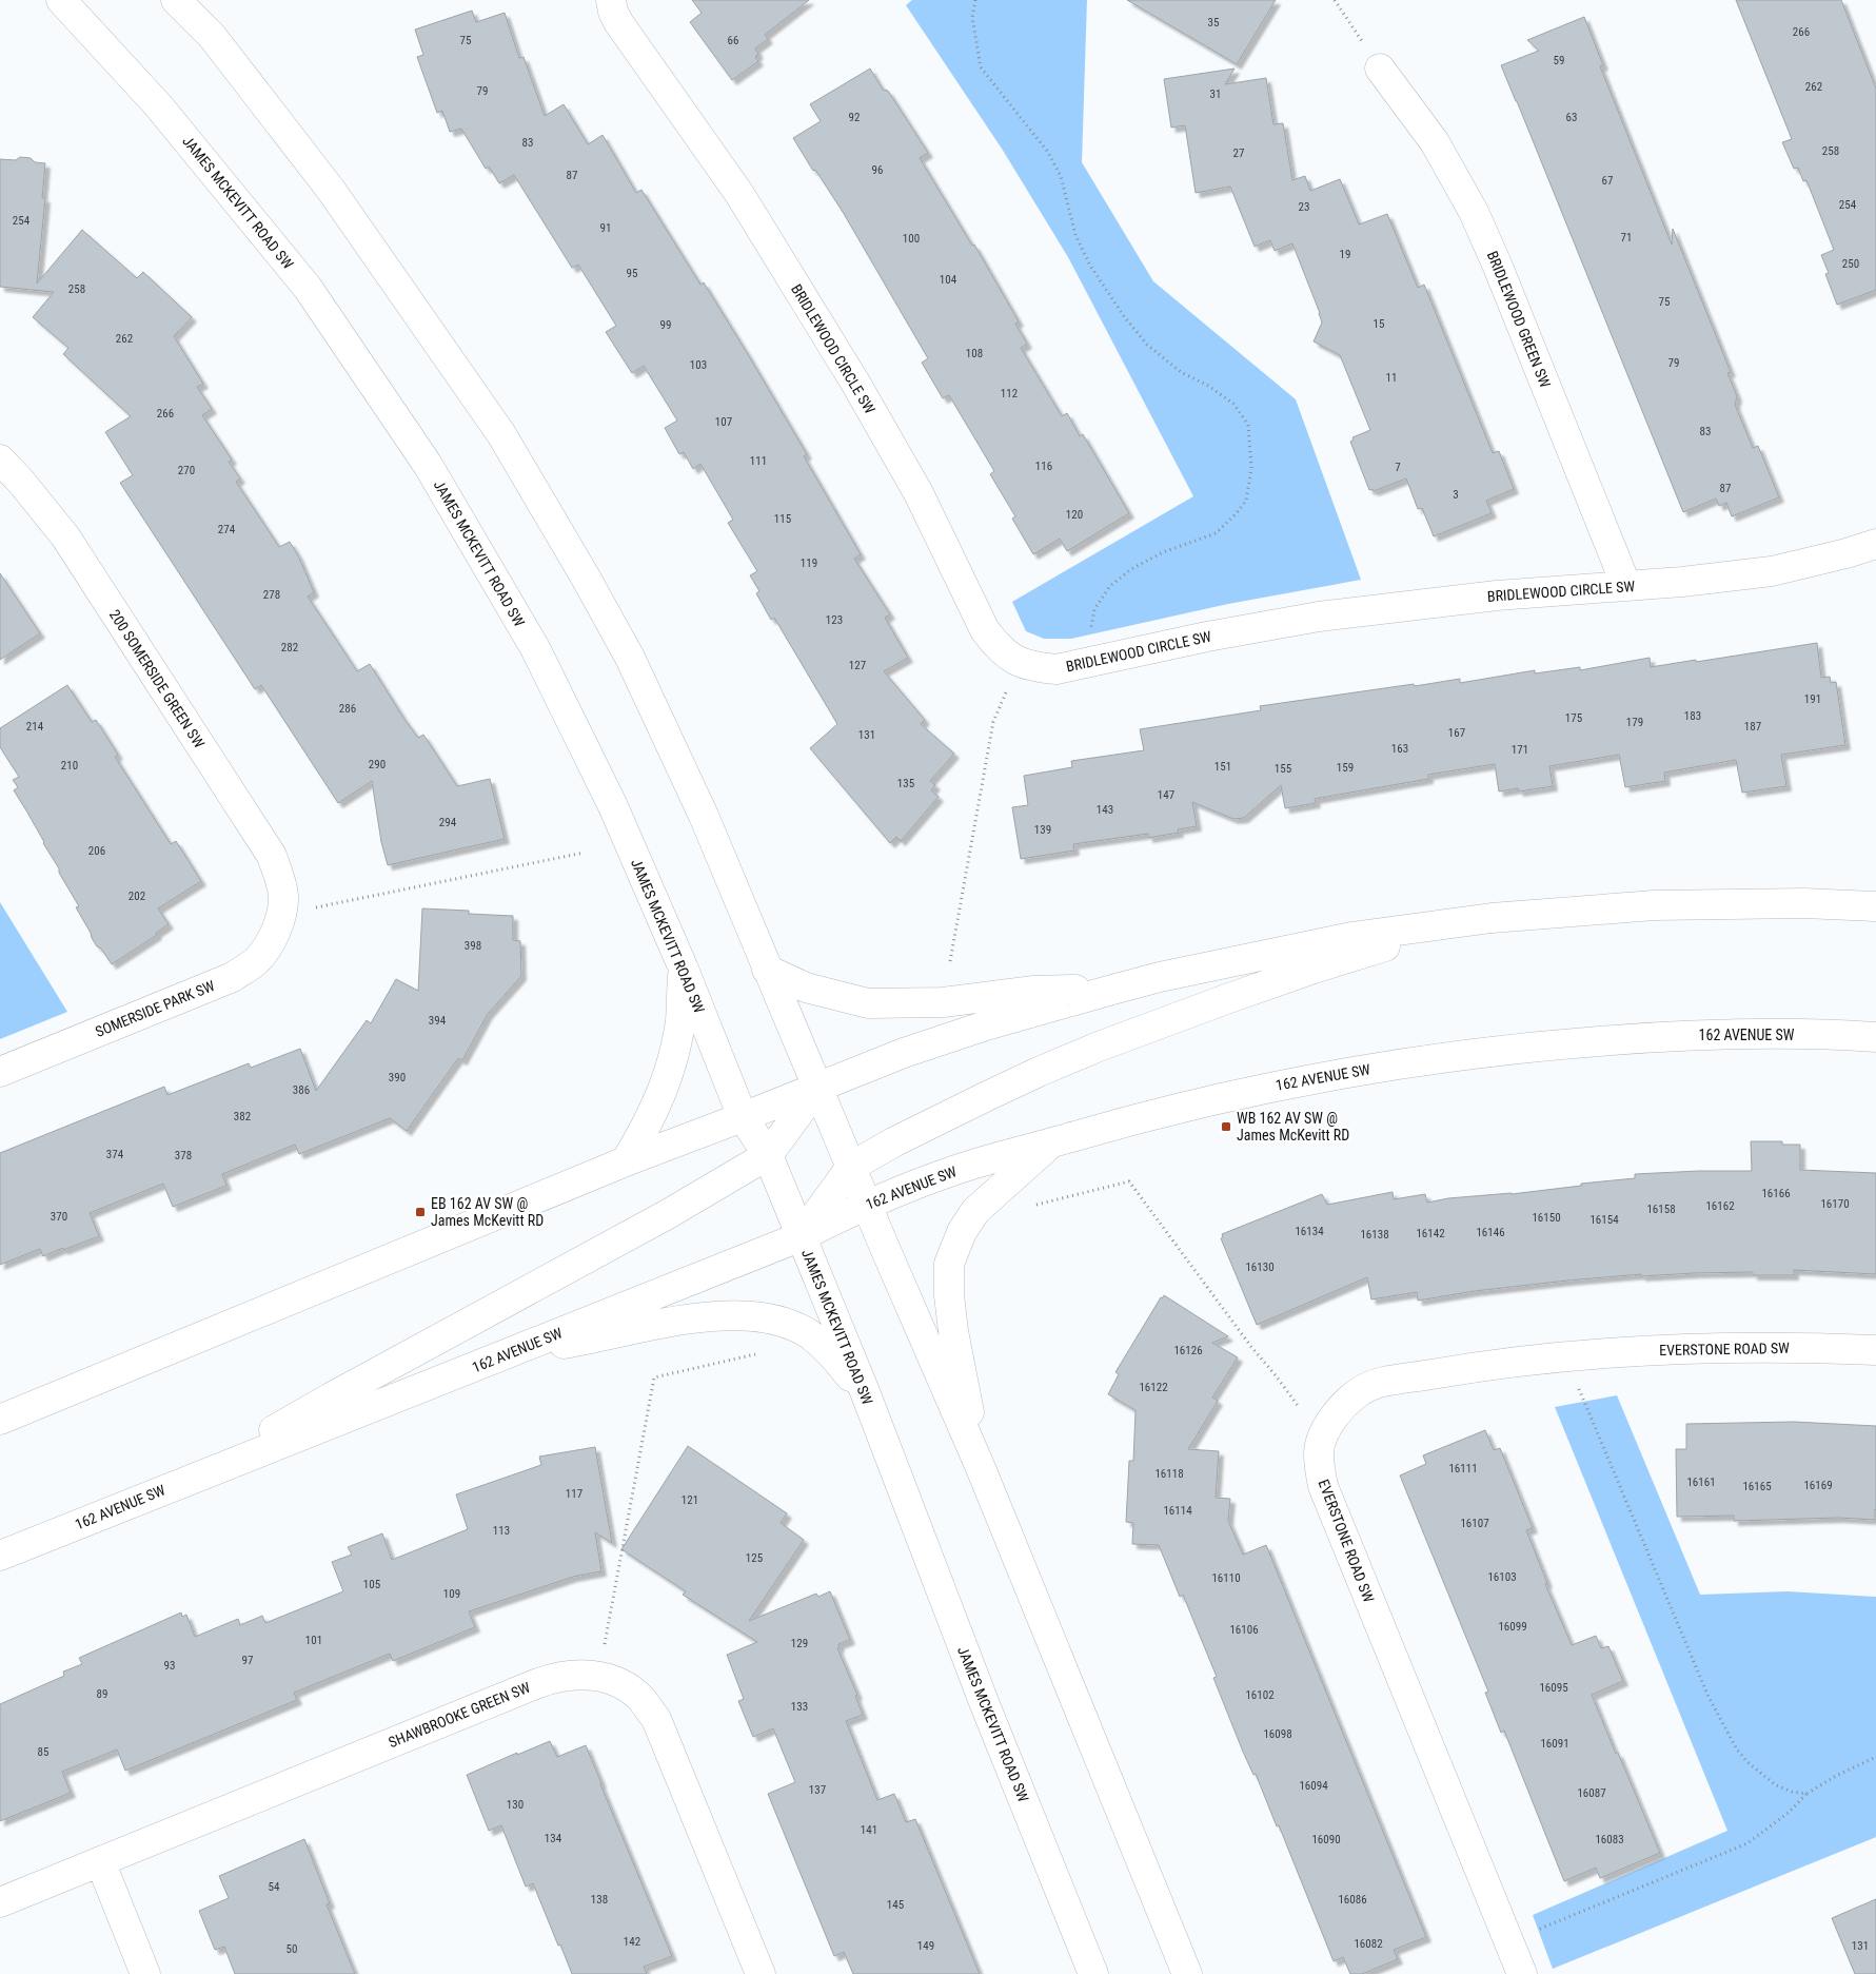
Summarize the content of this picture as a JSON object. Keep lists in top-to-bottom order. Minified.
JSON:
{"streets":{"main road":["JAMES MCKEVITT ROAD SW","BRIDLEWOOD GREEN SW","BRIDLEWOOD CIRCLE SW","200 SOMERSIDE GREEN SW","SOMERSIDE PARK SW","162 AVENUE SW","EVERSTONE ROAD SW","SHAWBROOKE GREEN SW"]},"crossings":[["JAMES MCKEVITT ROAD SW","162 AVENUE SW"],["BRIDLEWOOD GREEN SW","BRIDLEWOOD CIRCLE SW"],["200 SOMERSIDE GREEN SW","SOMERSIDE PARK SW"]],"places":{"transit":["WB 162 AV SW @ James McKevitt RD","EB 162 AV SW @ James McKevitt RD"]},"house_numbers":["35","266","75","66","59","262","79","31","92","63","83","258","27","96","87","67","254","23","254","91","71","100","19","250","95","104","258","75","15","99","262","108","79","103","11","112","266","107","83","111","116","7","270","87","3","120","115","274","119","278","123","282","127","191","286","183","175","179","214","187","167","131","163","171","290","210","151","159","155","135","147","143","294","139","206","202","398","394","390","386","382","374","378","16166","16170","16162","16158","370","16150","16154","16134","16146","16142","16138","16130","16126","16122","16111","16118","16161","16169","16165","117","121","16114","16107","113","125","16103","16110","105","109","16099","16106","101","129","97","93","16095","89","16102","133","16098","16091","85","16094","137","16087","130","141","134","16090","16083","54","138","16086","145","142","16082","149","131","50"]}
